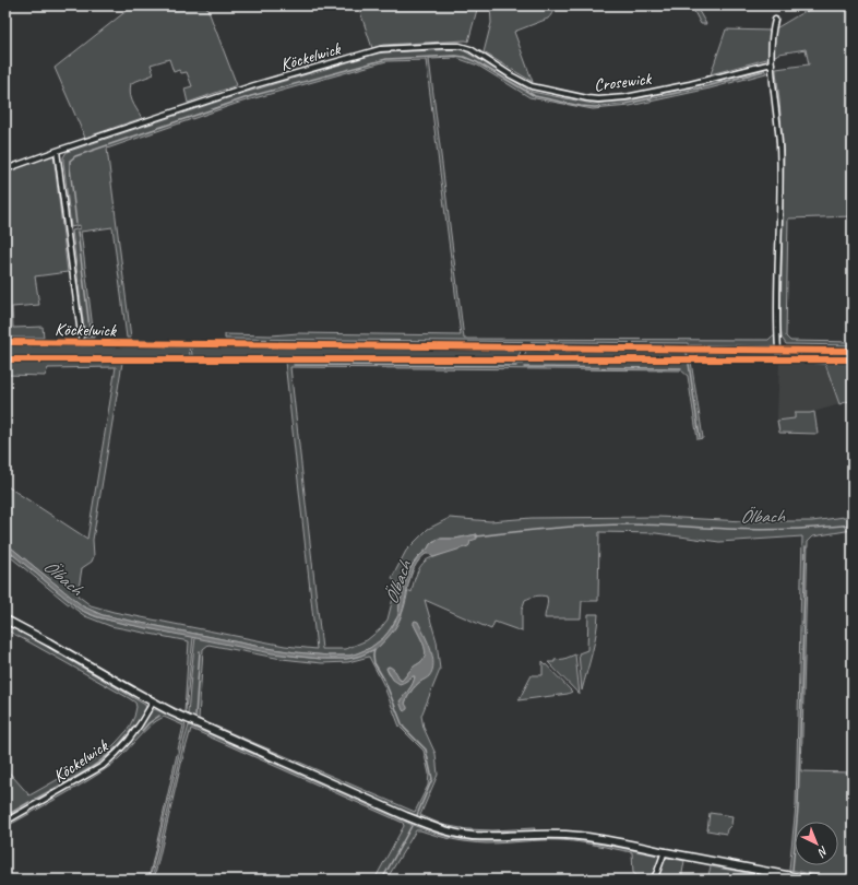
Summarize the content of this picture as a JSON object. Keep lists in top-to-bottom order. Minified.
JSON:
{"streets":{"street":["Köckelwick","Crosewick"]},"crossings":[["Köckelwick","Crosewick"]],"water":["Ölbach"],"north":"bottom right"}
